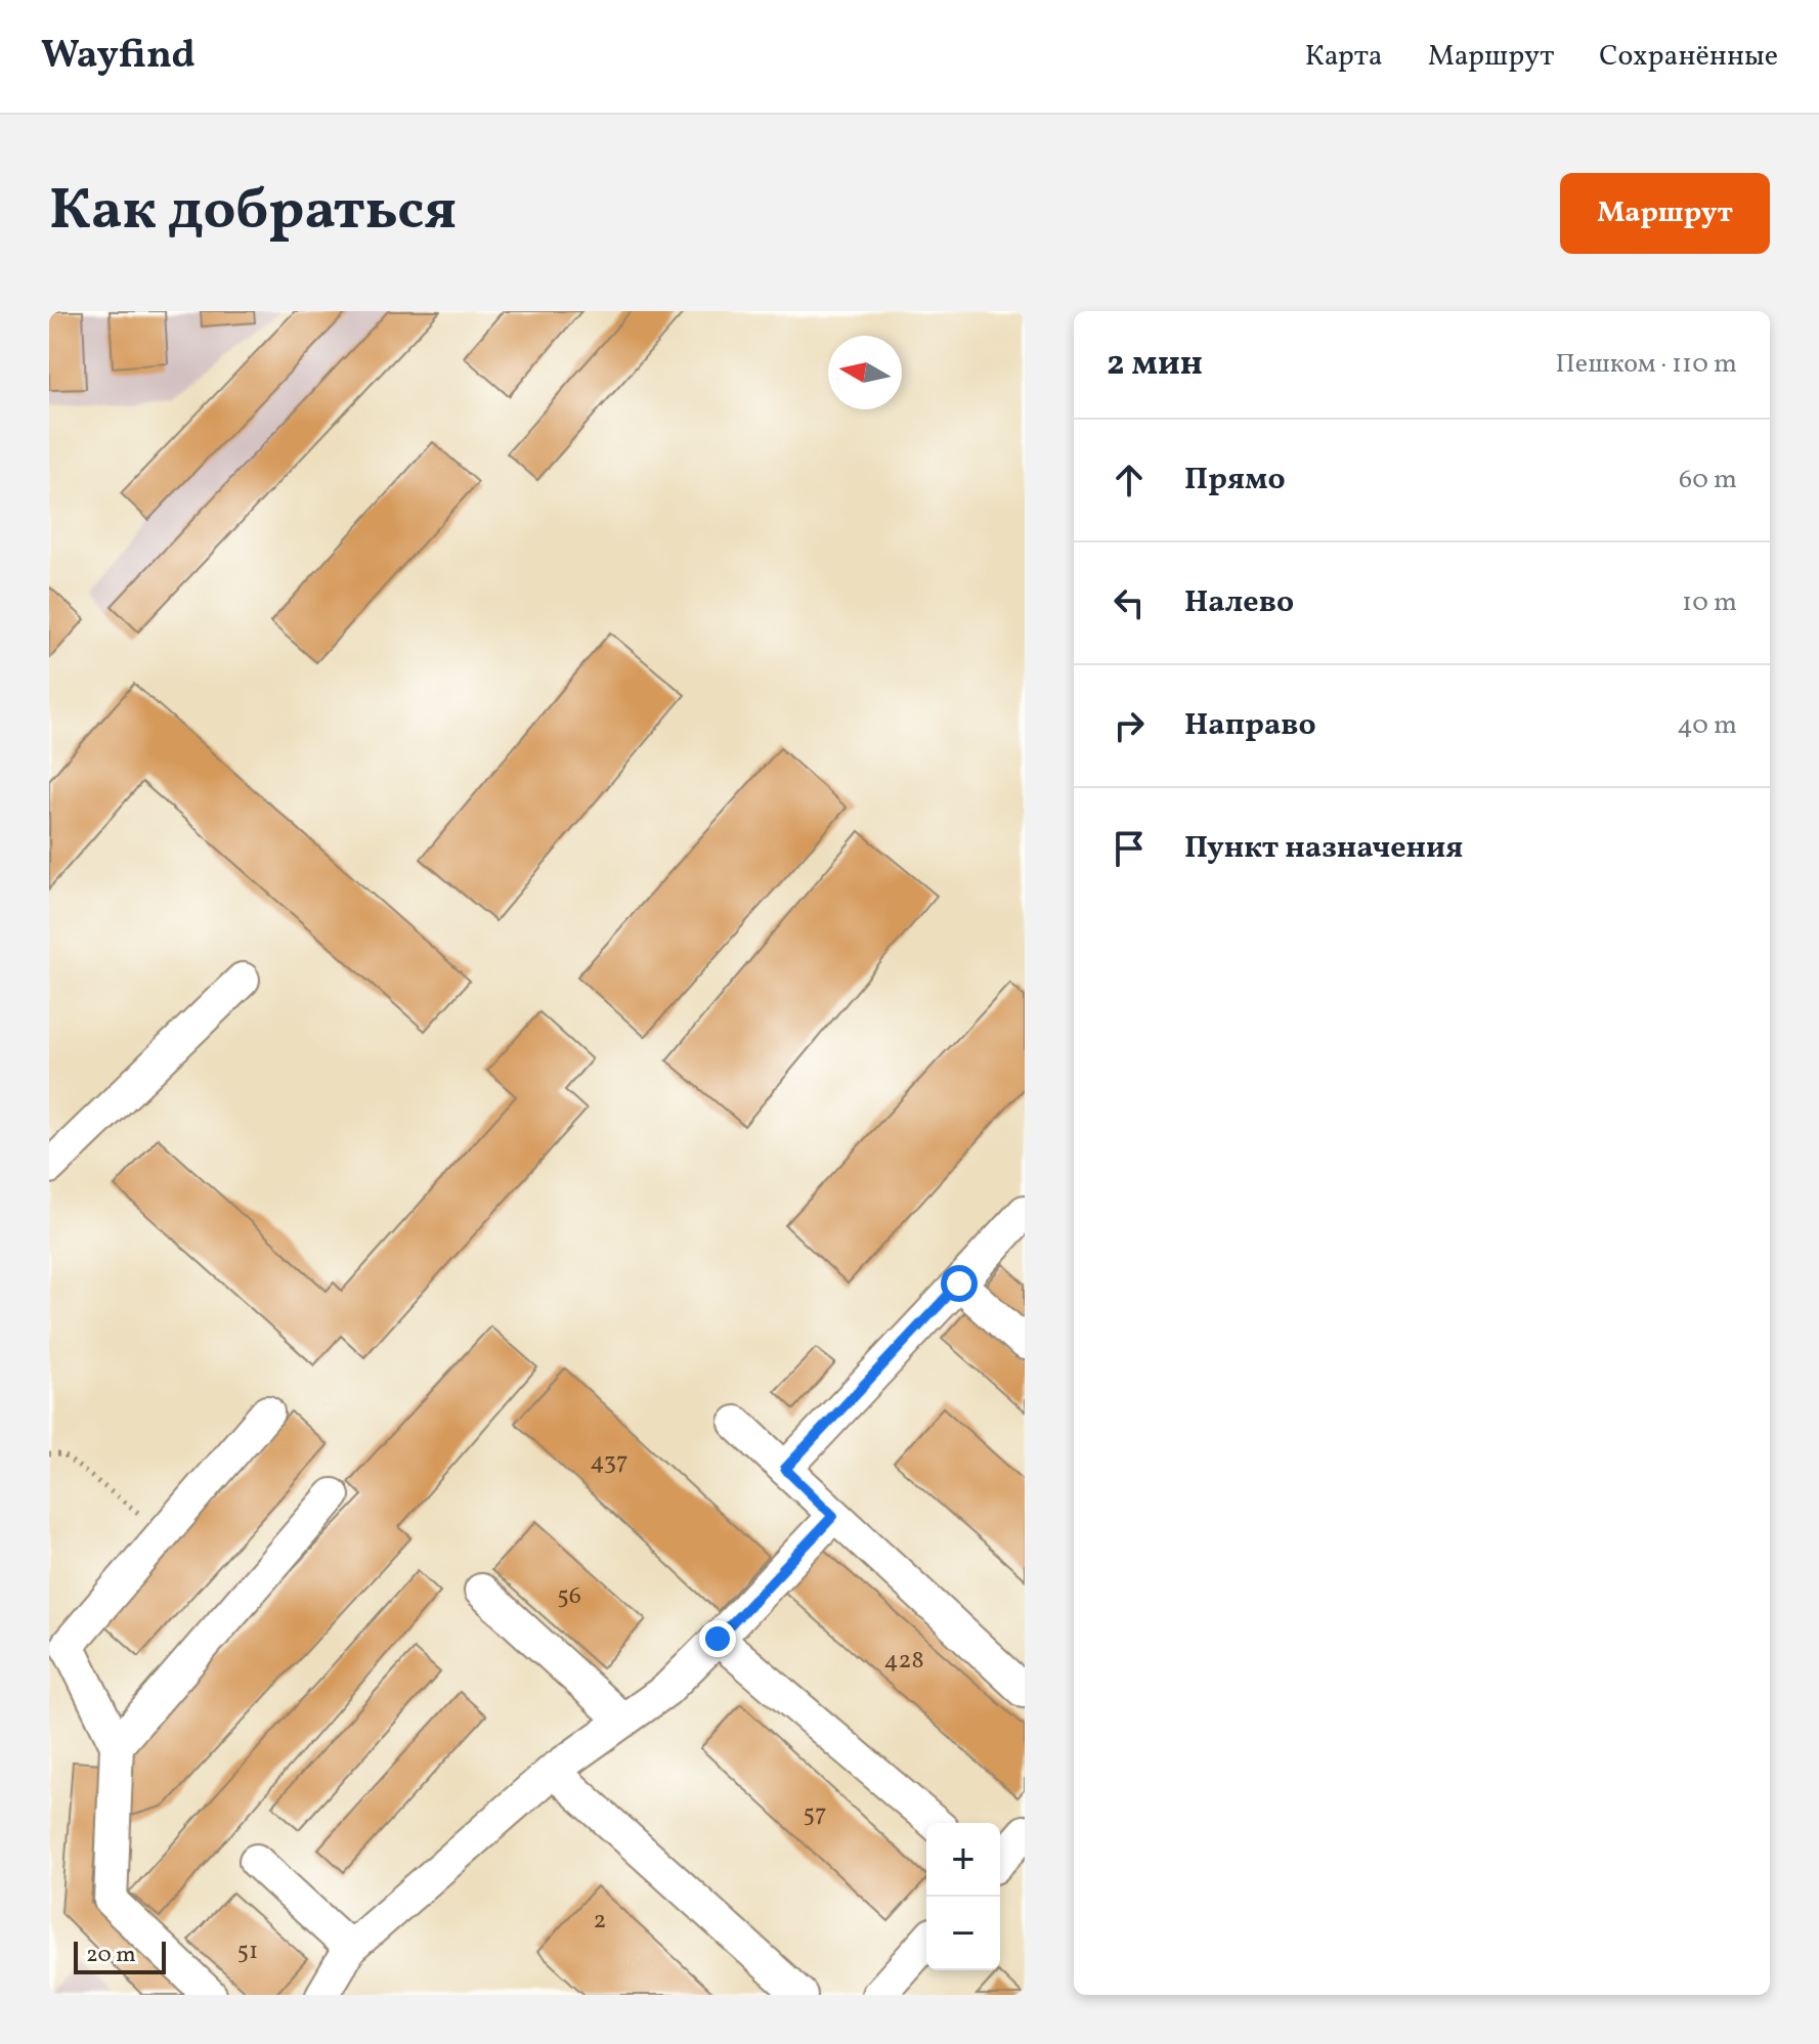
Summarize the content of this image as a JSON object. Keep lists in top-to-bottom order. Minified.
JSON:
{"house_numbers":["437","56","428","57","2","51"],"scale_bar":"20 m","north":"left","page":{"header":"Wayfind","nav":["Карта","Маршрут","Сохранённые"],"title":"Как добраться","buttons":"Маршрут","heading":["2 мин","Пешком · 110 m"],"list":[["Прямо","60 m"],["Налево","10 m"],["Направо","40 m"],"Пункт назначения"],"map_buttons":["+","−"],"scale":"20 m"}}
